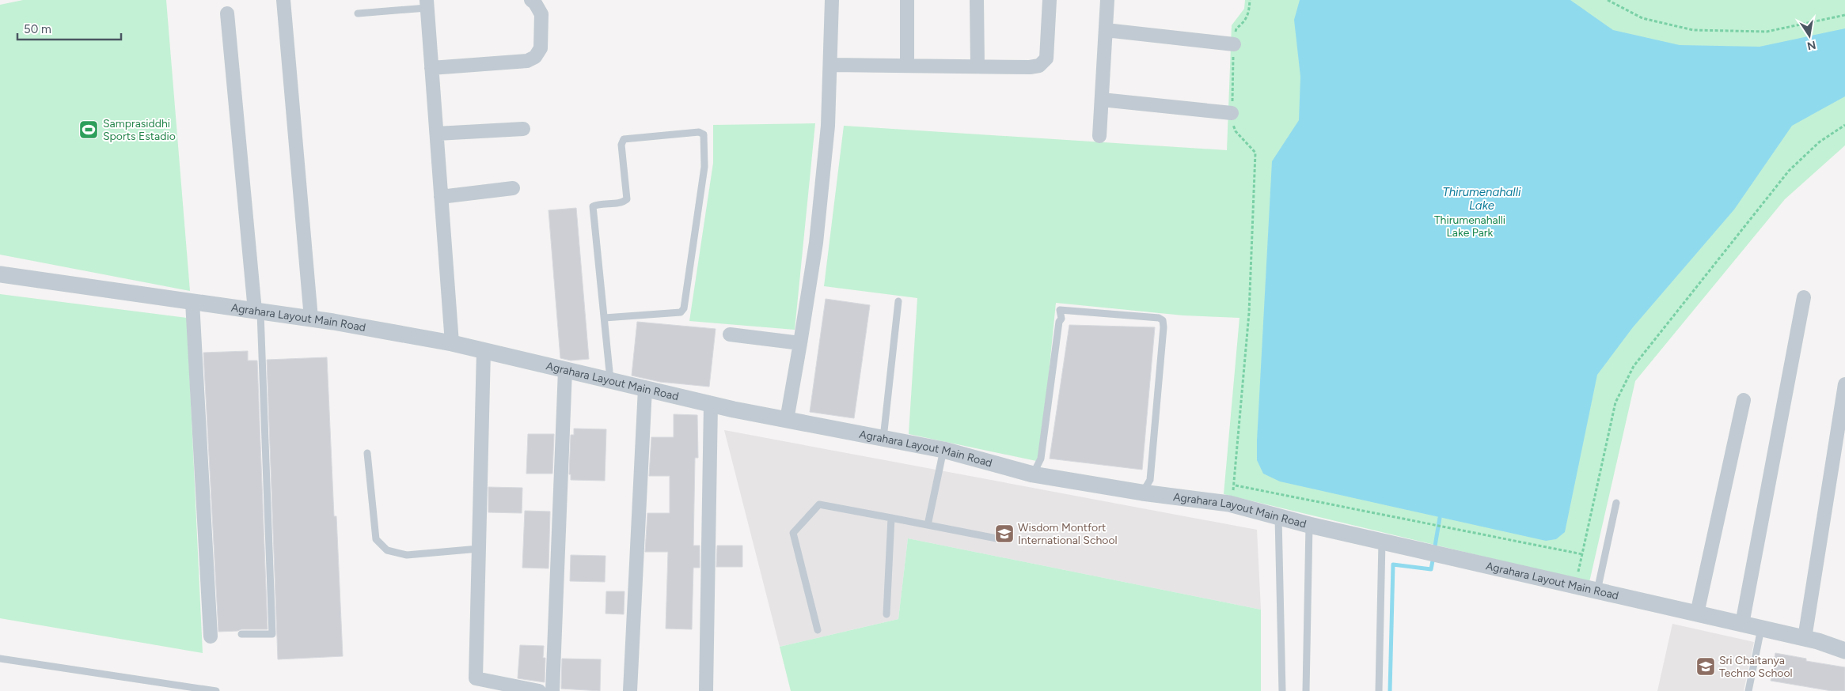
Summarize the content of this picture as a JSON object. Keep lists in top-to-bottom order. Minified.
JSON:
{"streets":{"street":["Agrahara Layout Main Road"]},"water":["Thirumenahalli Lake"],"parks":["Thirumenahalli Lake Park"],"places":{"sports":["Samprasiddhi Sports Estadio"],"school or university":["Wisdom Montfort International School","Sri Chaitanya Techno School"]},"scale_bar":"50 m","north":"bottom"}
